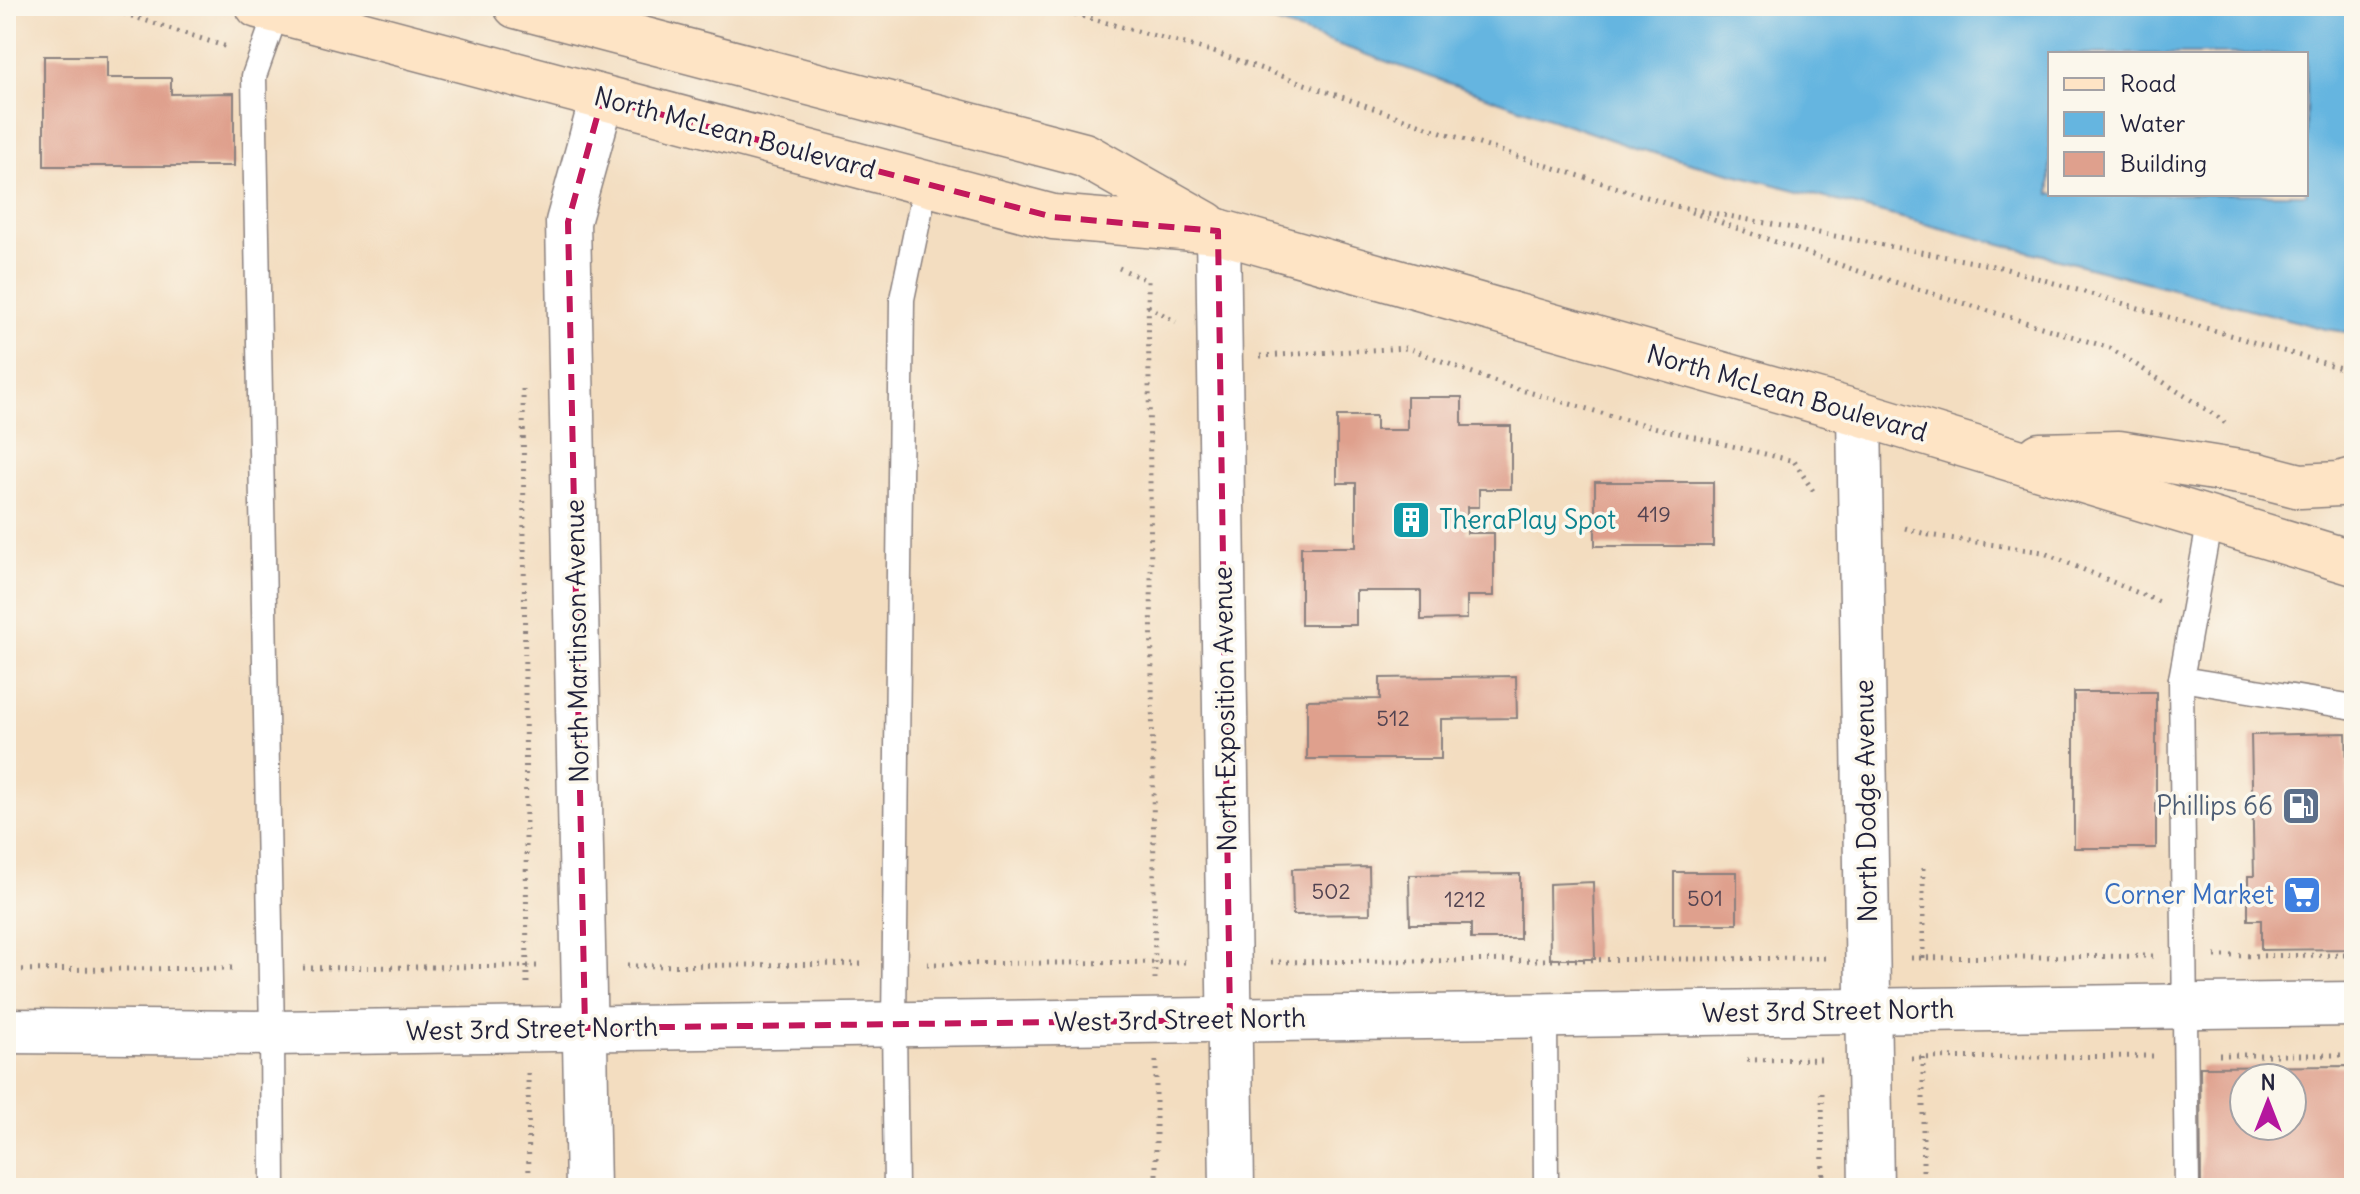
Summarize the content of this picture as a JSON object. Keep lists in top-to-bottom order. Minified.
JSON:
{"streets":{"main road":["North McLean Boulevard"],"street":["North Martinson Avenue","North Exposition Avenue","North Dodge Avenue","West 3rd Street North"]},"crossings":[["North McLean Boulevard","North Martinson Avenue"],["North McLean Boulevard","North Exposition Avenue"],["North McLean Boulevard","North Dodge Avenue"],["North Martinson Avenue","West 3rd Street North"],["North Exposition Avenue","West 3rd Street North"],["North Dodge Avenue","West 3rd Street North"]],"places":{"building":["TheraPlay Spot"],"fuel station":["Phillips 66"],"supermarket":["Corner Market"]},"house_numbers":["419","512","502","501","1212"],"legend":["Road","Water","Building"],"north":"top"}
